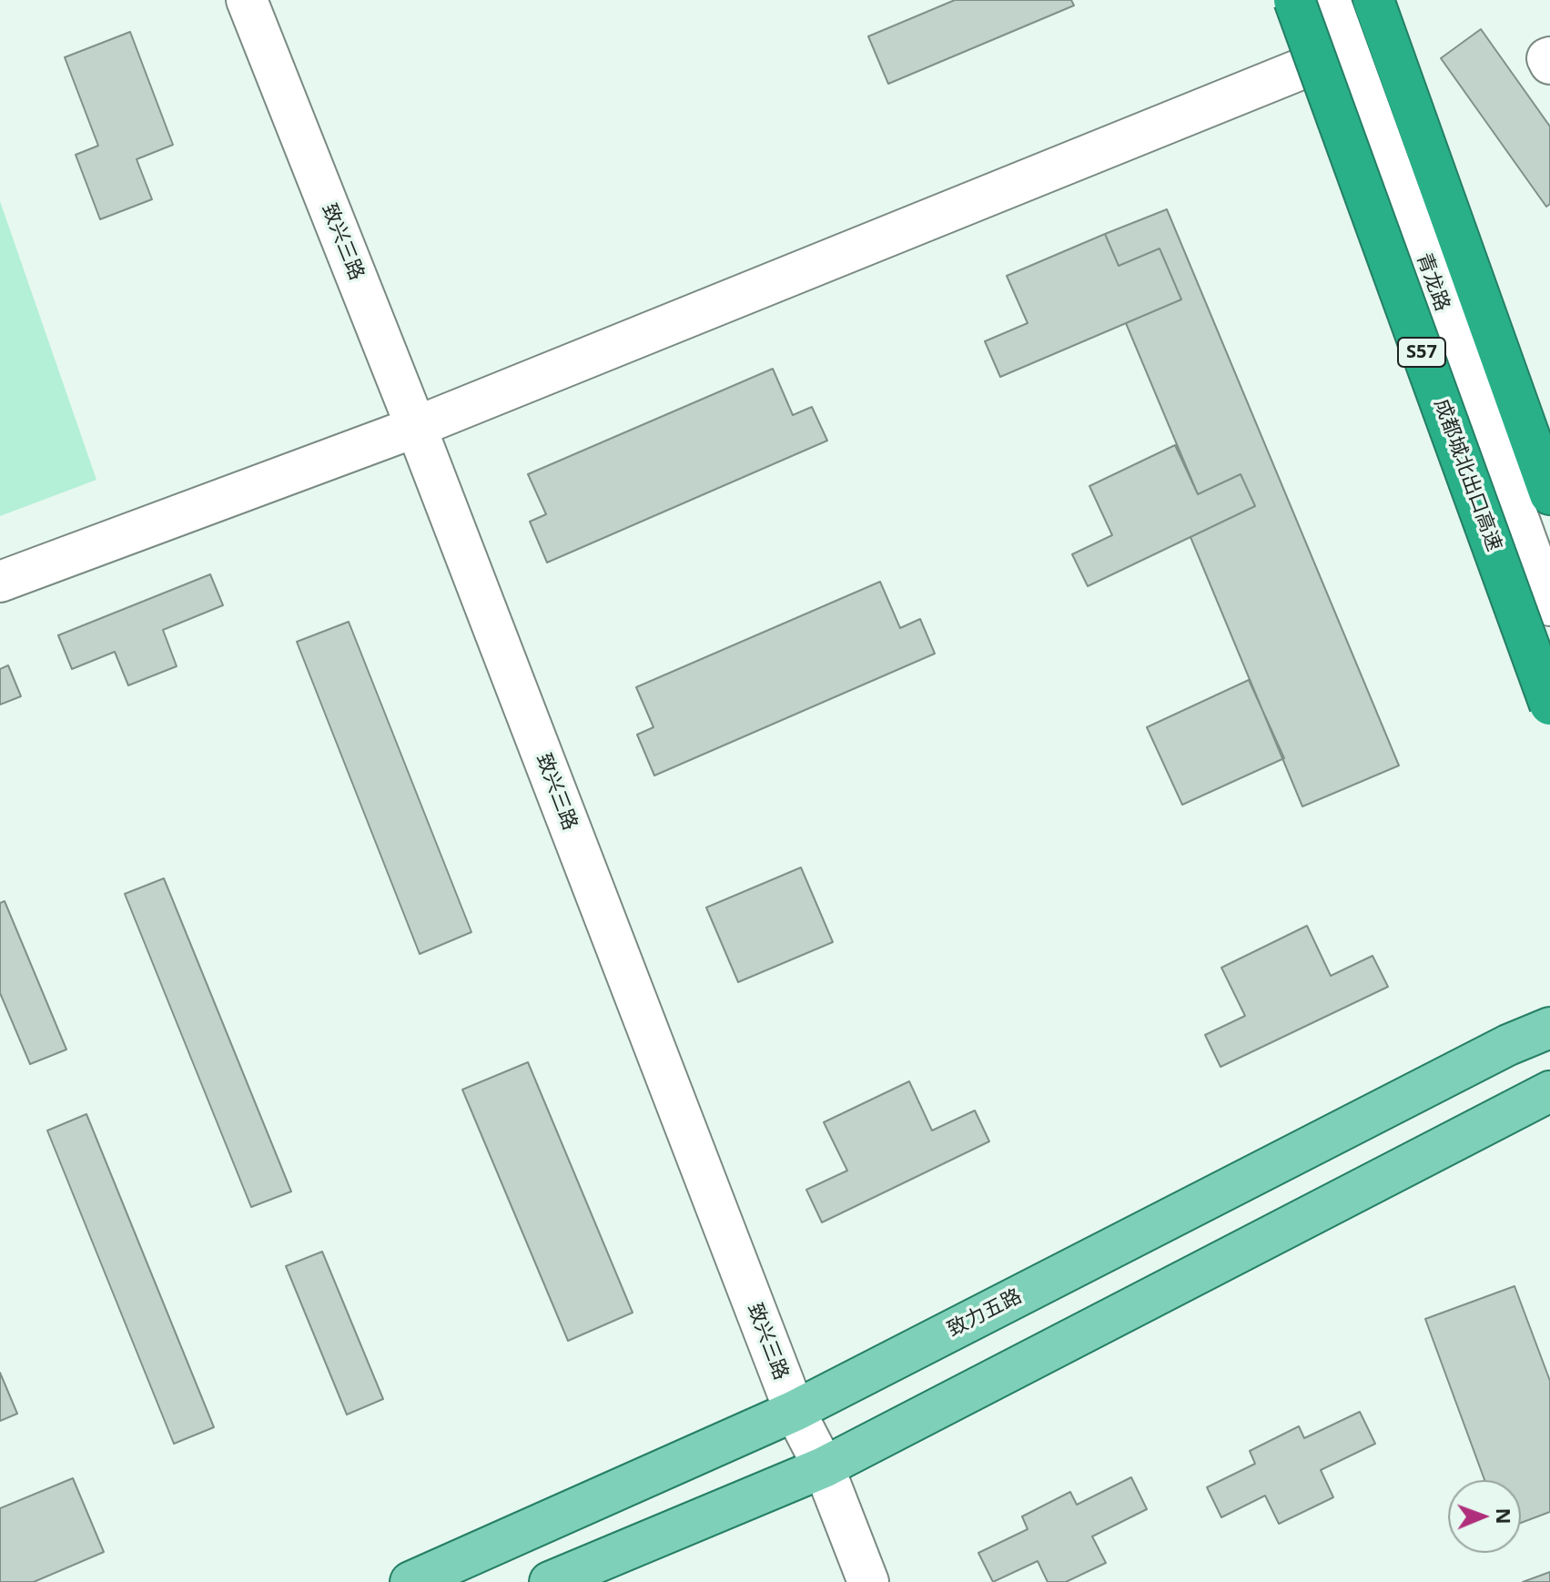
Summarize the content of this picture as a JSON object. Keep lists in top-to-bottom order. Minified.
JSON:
{"streets":{"highway":["S57","成都城北出口高速"],"main road":["致力五路"],"street":["致兴三路","青龙路"]},"crossings":[["致兴三路","致力五路"]],"north":"right"}
